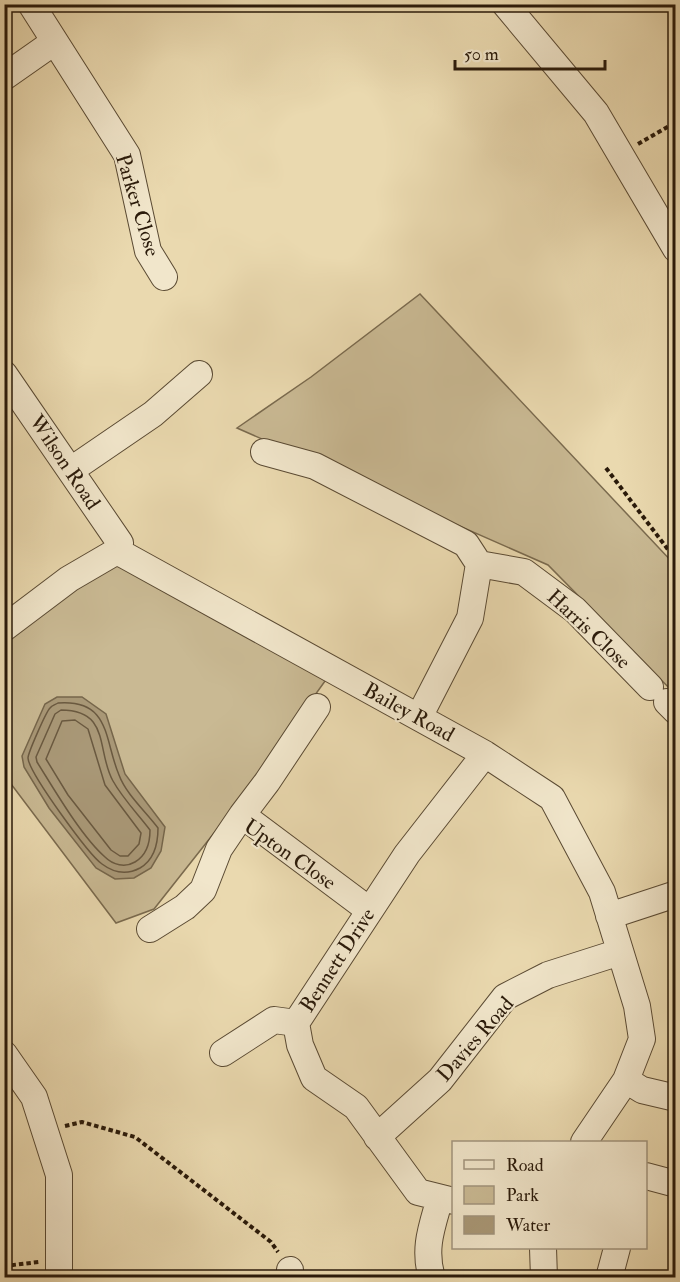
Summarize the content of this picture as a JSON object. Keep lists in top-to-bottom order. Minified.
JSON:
{"streets":{"street":["Parker Close","Wilson Road","Harris Close","Bailey Road","Upton Close","Bennett Drive","Davies Road"]},"crossings":[["Wilson Road","Bailey Road"],["Bailey Road","Bennett Drive"],["Bailey Road","Davies Road"],["Upton Close","Bennett Drive"],["Bennett Drive","Davies Road"]],"legend":["Road","Park","Water"],"scale_bar":"50 m"}
